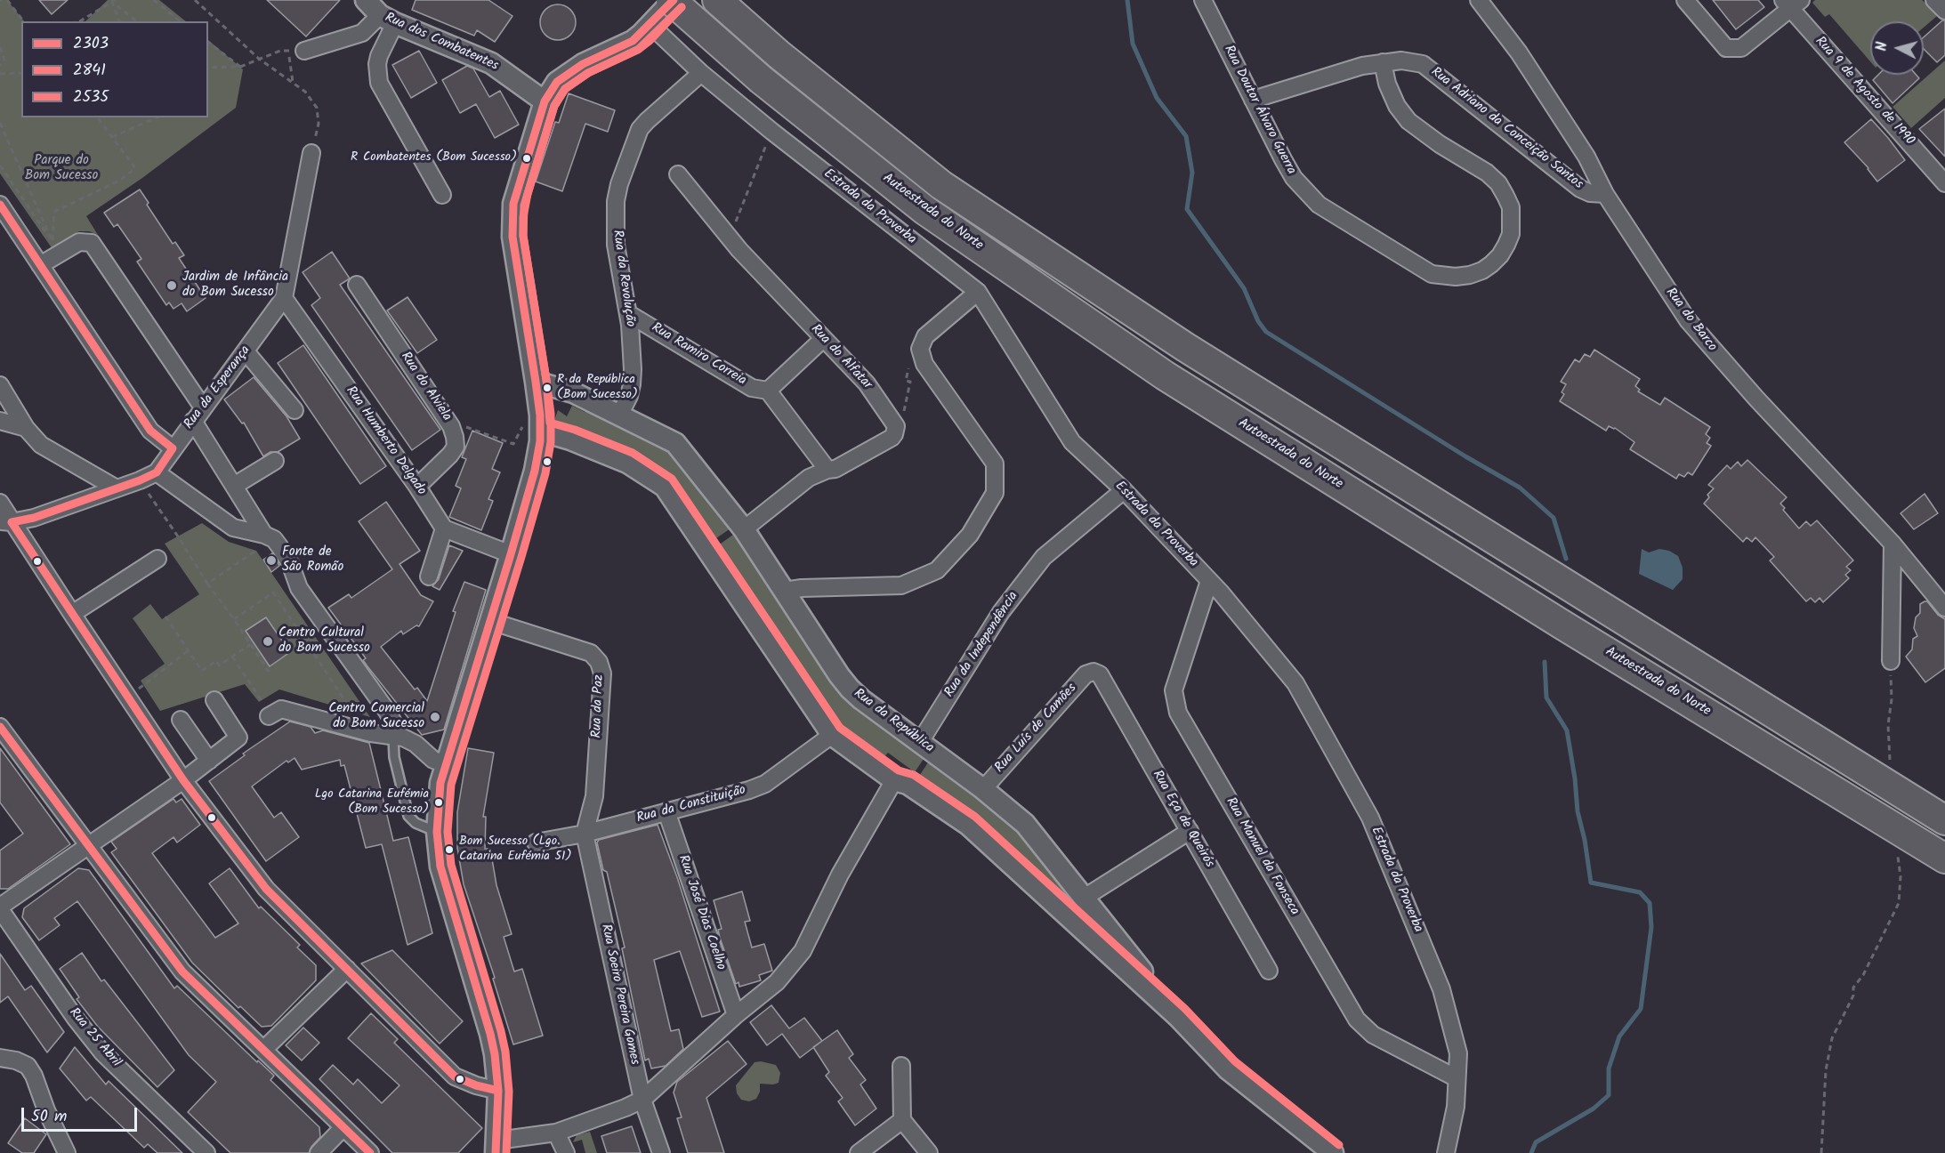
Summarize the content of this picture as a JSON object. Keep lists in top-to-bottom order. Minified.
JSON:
{"streets":{"highway":["Autoestrada do Norte"],"street":["Rua dos Combatentes","Rua 9 de Agosto de 1990","Rua Doutor Álvaro Guerra","Rua Adriano da Conceição Santos","Estrada da Proverba","Rua da Revolução","Rua do Barco","Rua Ramiro Correia","Rua do Alfatar","Rua do Alviela","Rua da Esperança","Rua Humberto Delgado","Rua da Independência","Rua da Paz","Rua da República","Rua Luís de Camões","Rua da Constituição","Rua Eça de Queirós","Rua Manuel da Fonseca","Rua José Dias Coelho","Rua Soeiro Pereira Gomes","Rua 25 Abril"]},"crossings":[["Rua Doutor Álvaro Guerra","Rua Adriano da Conceição Santos"],["Rua Adriano da Conceição Santos","Rua do Barco"],["Estrada da Proverba","Rua da Revolução"],["Estrada da Proverba","Rua da Independência"],["Estrada da Proverba","Rua Manuel da Fonseca"],["Rua da Revolução","Rua Ramiro Correia"],["Rua da Revolução","Rua da República"],["Rua do Alfatar","Rua da República"],["Rua do Alviela","Rua Humberto Delgado"],["Rua da Esperança","Rua Humberto Delgado"],["Rua da Independência","Rua da República"],["Rua da Paz","Rua da Constituição"],["Rua da Paz","Rua Soeiro Pereira Gomes"],["Rua da República","Rua Luís de Camões"],["Rua Luís de Camões","Rua Eça de Queirós"],["Rua da Constituição","Rua José Dias Coelho"],["Rua da Constituição","Rua Soeiro Pereira Gomes"]],"parks":["Parque do Bom Sucesso"],"places":["R Combatentes (Bom Sucesso)","Jardim de Infância do Bom Sucesso","R da República (Bom Sucesso)","Fonte de São Romão","Centro Cultural do Bom Sucesso","Centro Comercial do Bom Sucesso","Lgo Catarina Eufémia (Bom Sucesso)","Bom Sucesso (Lgo. Catarina Eufémia 51)"],"lines":["transit line 2303","transit line 2841","transit line 2535"],"legend":["2303","2841","2535"],"scale_bar":"50 m","north":"left"}
